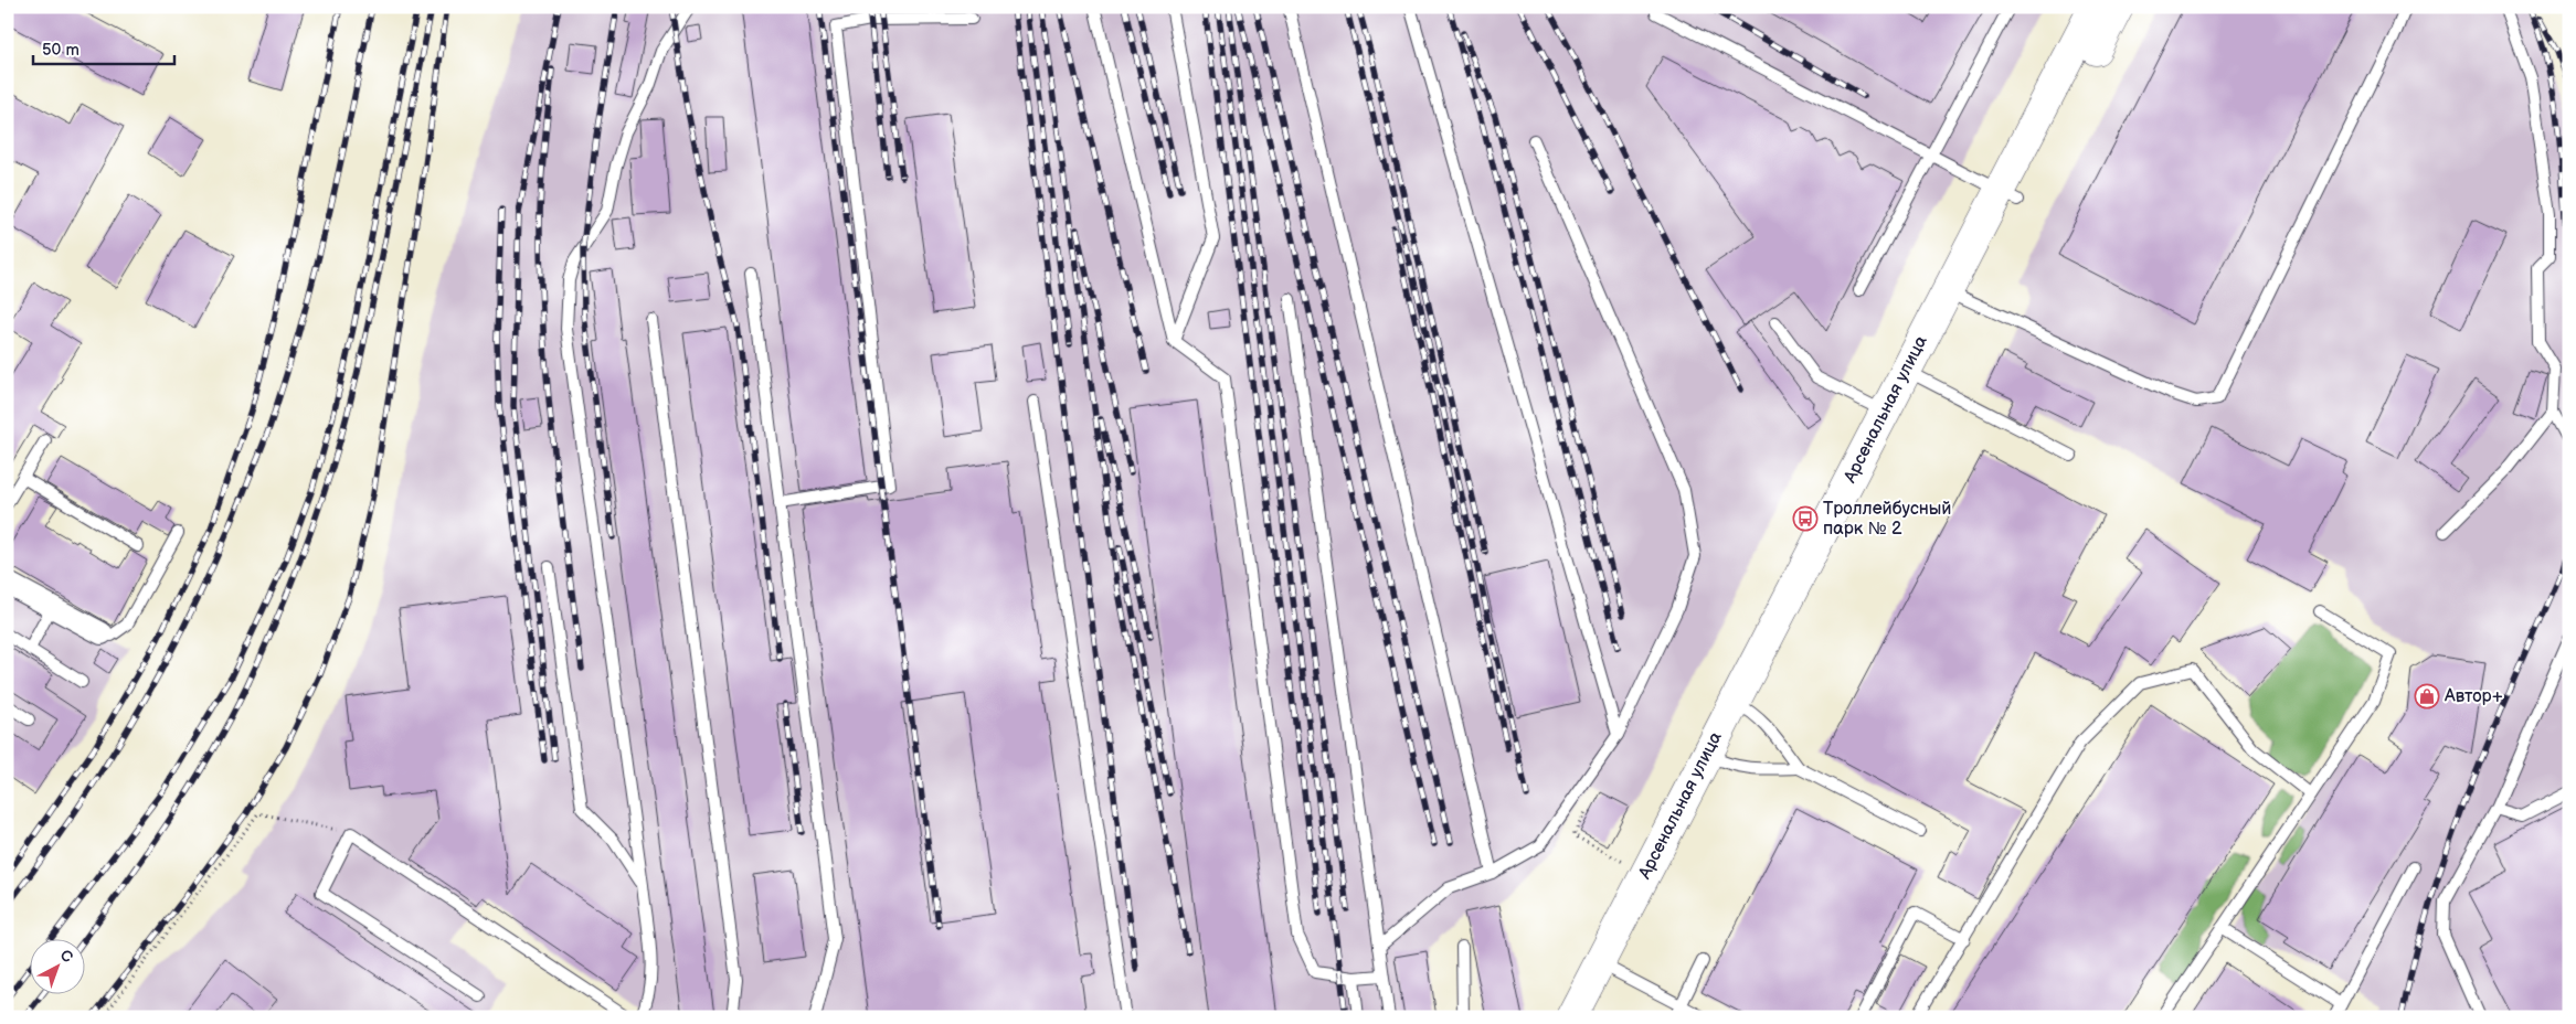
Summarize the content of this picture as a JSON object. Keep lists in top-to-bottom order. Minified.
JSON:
{"streets":{"street":["Арсенальная улица"]},"places":{"bus stop":["Троллейбусный парк № 2"],"shop":["Автор+"]},"scale_bar":"50 m","north":"top right"}
